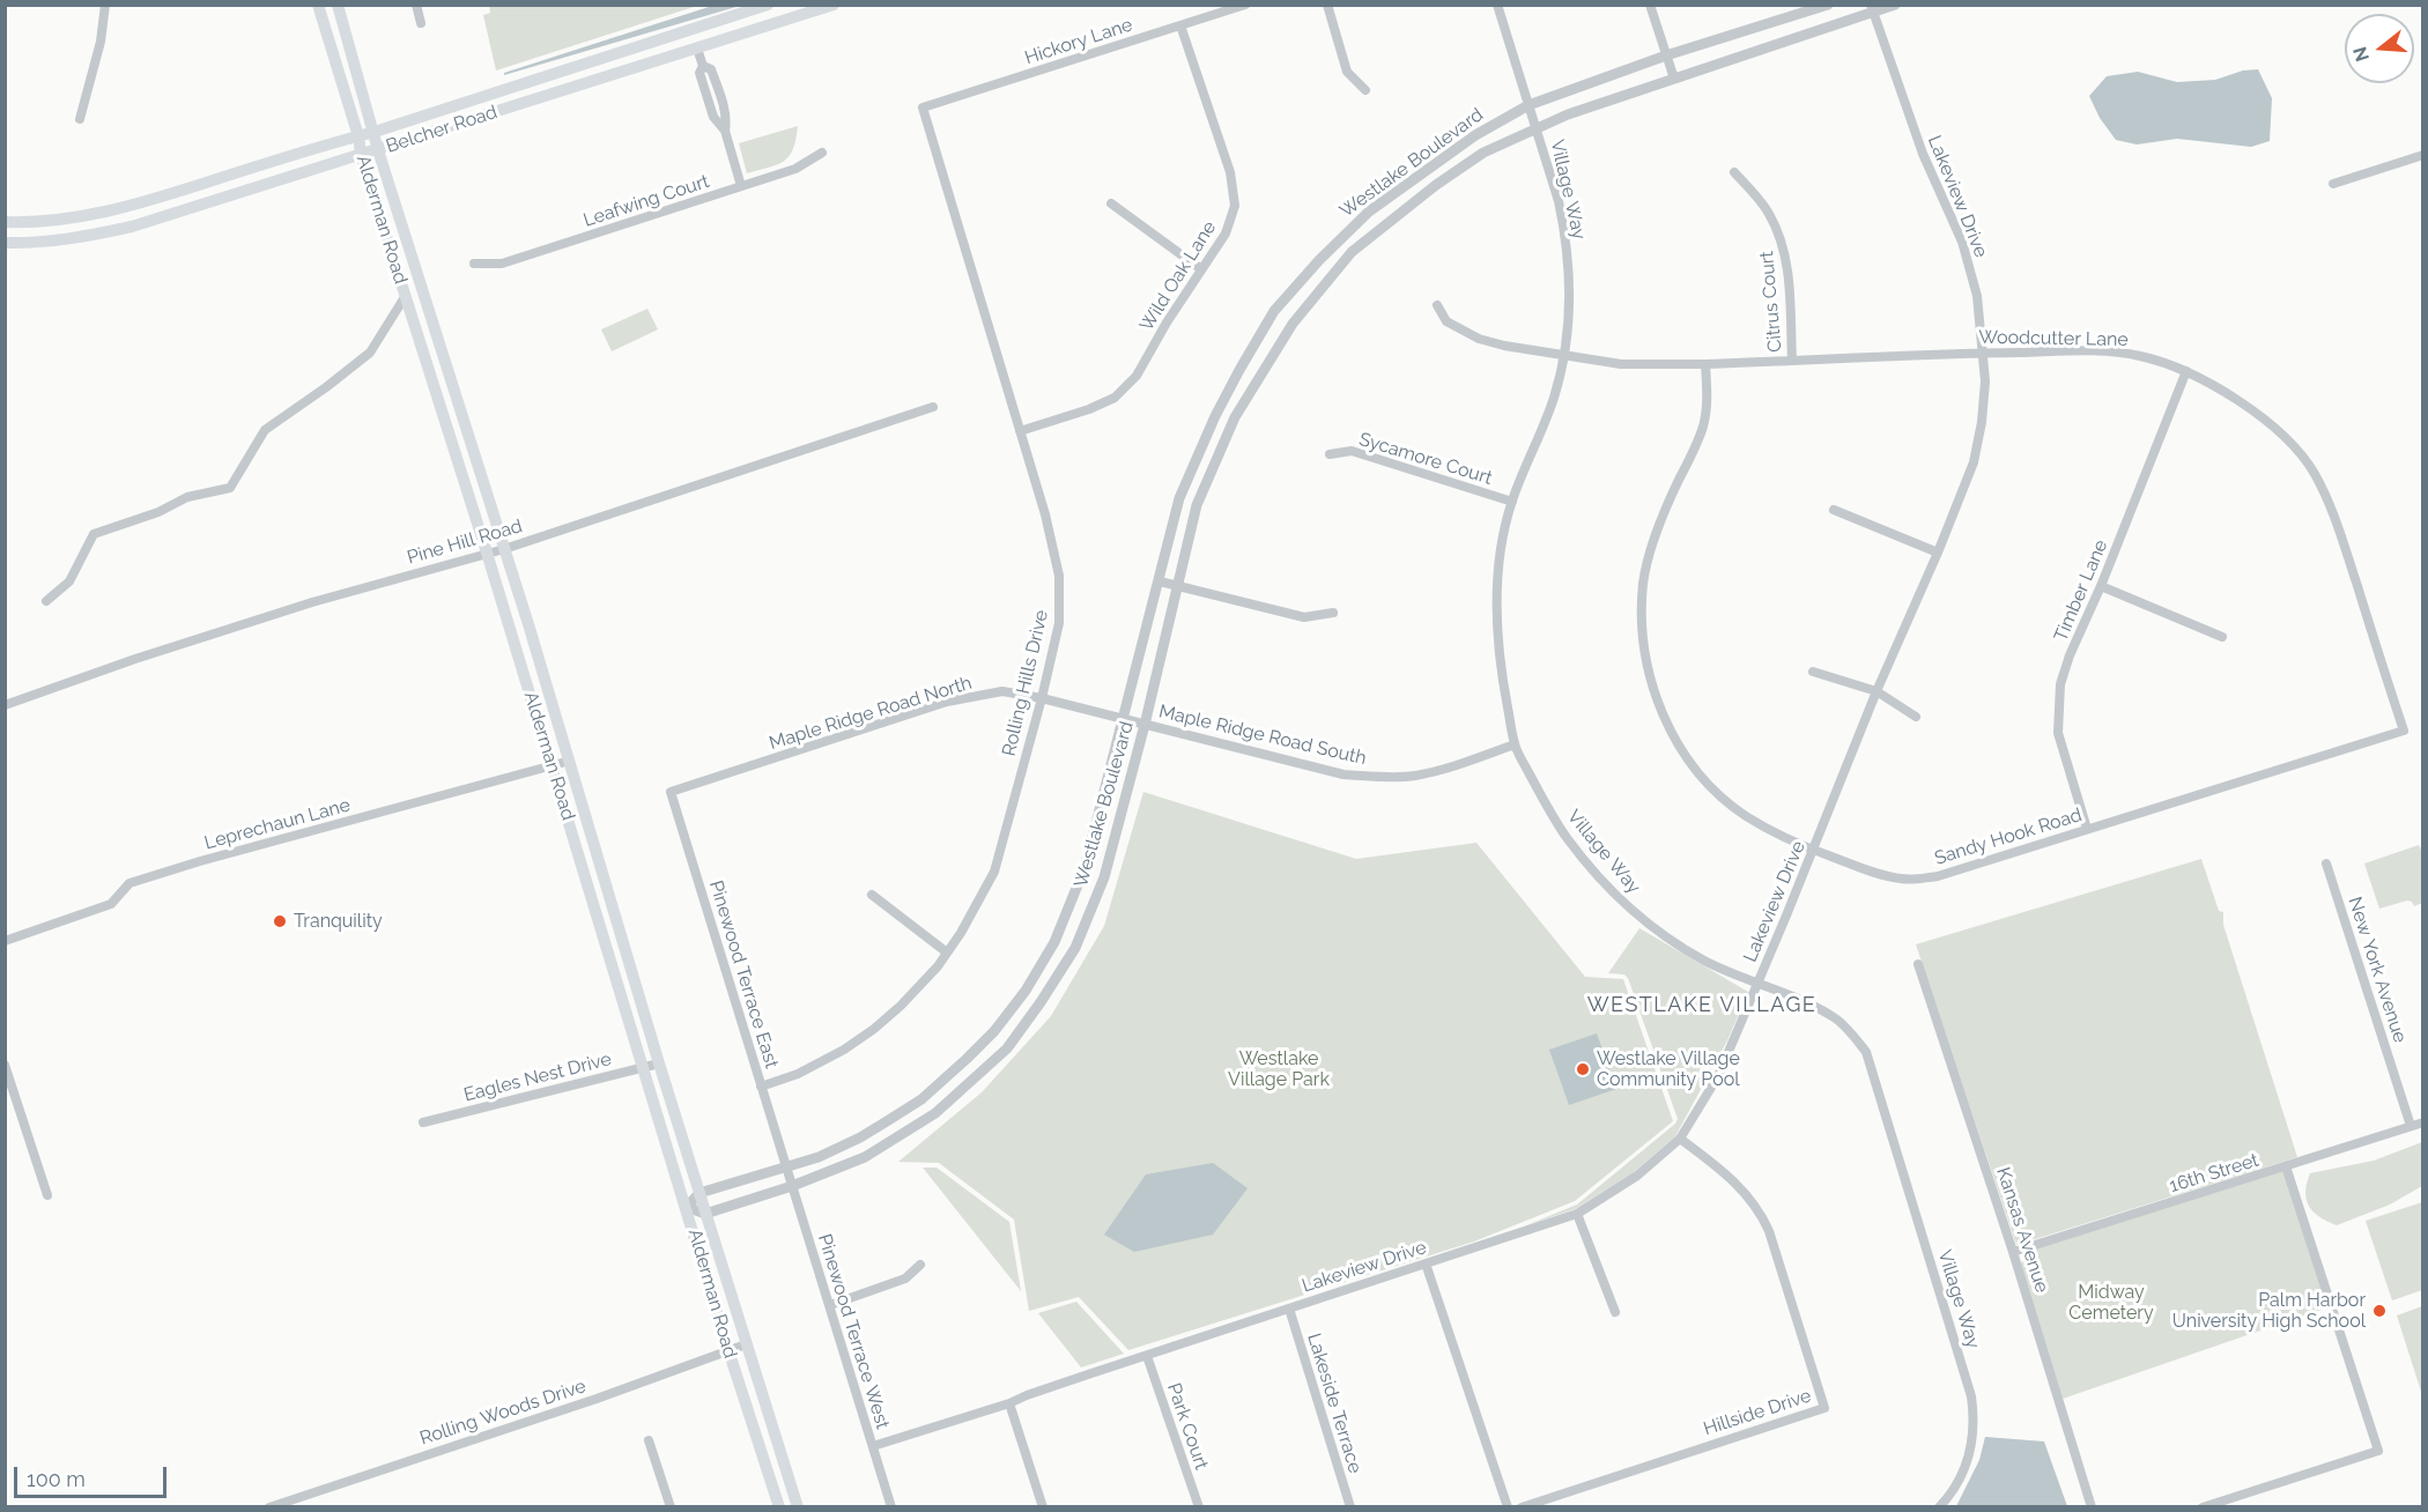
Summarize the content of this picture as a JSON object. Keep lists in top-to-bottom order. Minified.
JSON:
{"streets":{"main road":["Belcher Road","Alderman Road"],"street":["Hickory Lane","Westlake Boulevard","Village Way","Lakeview Drive","Leafwing Court","Wild Oak Lane","Citrus Court","Woodcutter Lane","Sycamore Court","Pine Hill Road","Timber Lane","Rolling Hills Drive","Maple Ridge Road North","Maple Ridge Road South","Leprechaun Lane","Sandy Hook Road","New York Avenue","Pinewood Terrace East","Eagles Nest Drive","16th Street","Kansas Avenue","Pinewood Terrace West","Lakeside Terrace","Rolling Woods Drive","Hillside Drive","Park Court"]},"crossings":[["Hickory Lane","Wild Oak Lane"],["Hickory Lane","Rolling Hills Drive"],["Belcher Road","Alderman Road"],["Westlake Boulevard","Village Way"],["Westlake Boulevard","Lakeview Drive"],["Westlake Boulevard","Alderman Road"],["Westlake Boulevard","Maple Ridge Road North"],["Westlake Boulevard","Maple Ridge Road South"],["Westlake Boulevard","Pinewood Terrace East"],["Westlake Boulevard","Pinewood Terrace West"],["Village Way","Lakeview Drive"],["Village Way","Woodcutter Lane"],["Village Way","Sycamore Court"],["Village Way","Maple Ridge Road South"],["Lakeview Drive","Woodcutter Lane"],["Lakeview Drive","Sandy Hook Road"],["Lakeview Drive","Pinewood Terrace West"],["Lakeview Drive","Lakeside Terrace"],["Lakeview Drive","Hillside Drive"],["Lakeview Drive","Park Court"],["Alderman Road","Pine Hill Road"],["Alderman Road","Leprechaun Lane"],["Alderman Road","Eagles Nest Drive"],["Alderman Road","Rolling Woods Drive"],["Wild Oak Lane","Rolling Hills Drive"],["Citrus Court","Woodcutter Lane"],["Woodcutter Lane","Timber Lane"],["Woodcutter Lane","Sandy Hook Road"],["Timber Lane","Sandy Hook Road"],["Rolling Hills Drive","Maple Ridge Road North"],["Rolling Hills Drive","Pinewood Terrace East"],["Maple Ridge Road North","Maple Ridge Road South"],["Maple Ridge Road North","Pinewood Terrace East"],["New York Avenue","16th Street"],["Pinewood Terrace East","Pinewood Terrace West"],["16th Street","Kansas Avenue"]],"districts":["WESTLAKE VILLAGE"],"parks":["Westlake Village Park","Midway Cemetery"],"places":["Tranquility","Westlake Village Community Pool","Palm Harbor University High School"],"scale_bar":"100 m","north":"left"}
